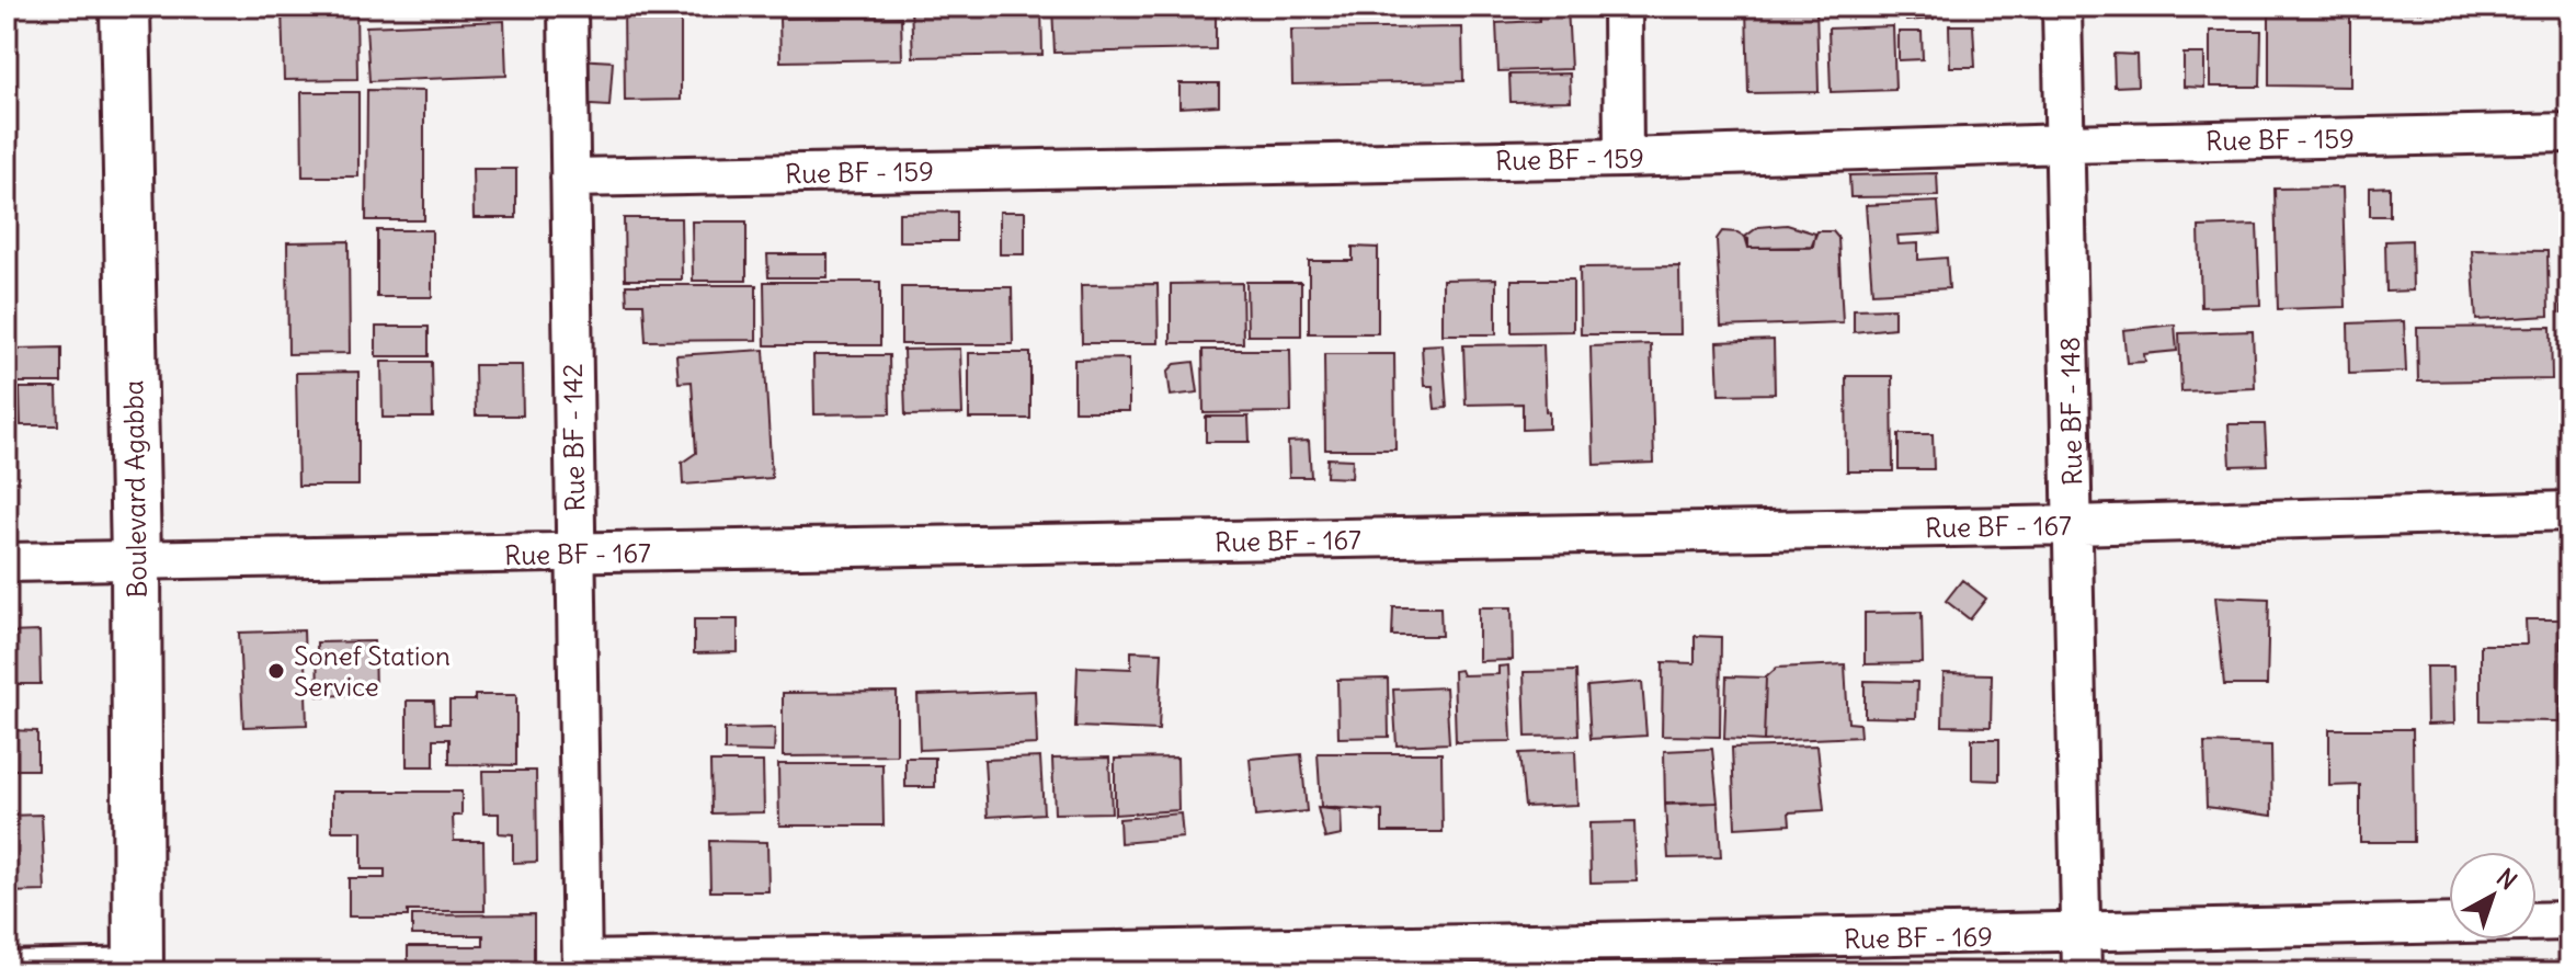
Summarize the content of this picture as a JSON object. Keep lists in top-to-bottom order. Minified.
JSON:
{"streets":{"main road":["Boulevard Agabba"],"street":["Rue BF - 159","Rue BF - 148","Rue BF - 142","Rue BF - 167","Rue BF - 169"]},"crossings":[["Rue BF - 159","Rue BF - 148"],["Rue BF - 159","Rue BF - 142"],["Rue BF - 148","Rue BF - 167"],["Rue BF - 148","Rue BF - 169"],["Rue BF - 142","Rue BF - 167"],["Rue BF - 142","Rue BF - 169"],["Boulevard Agabba","Rue BF - 167"]],"places":["Sonef Station Service"],"north":"top right"}
